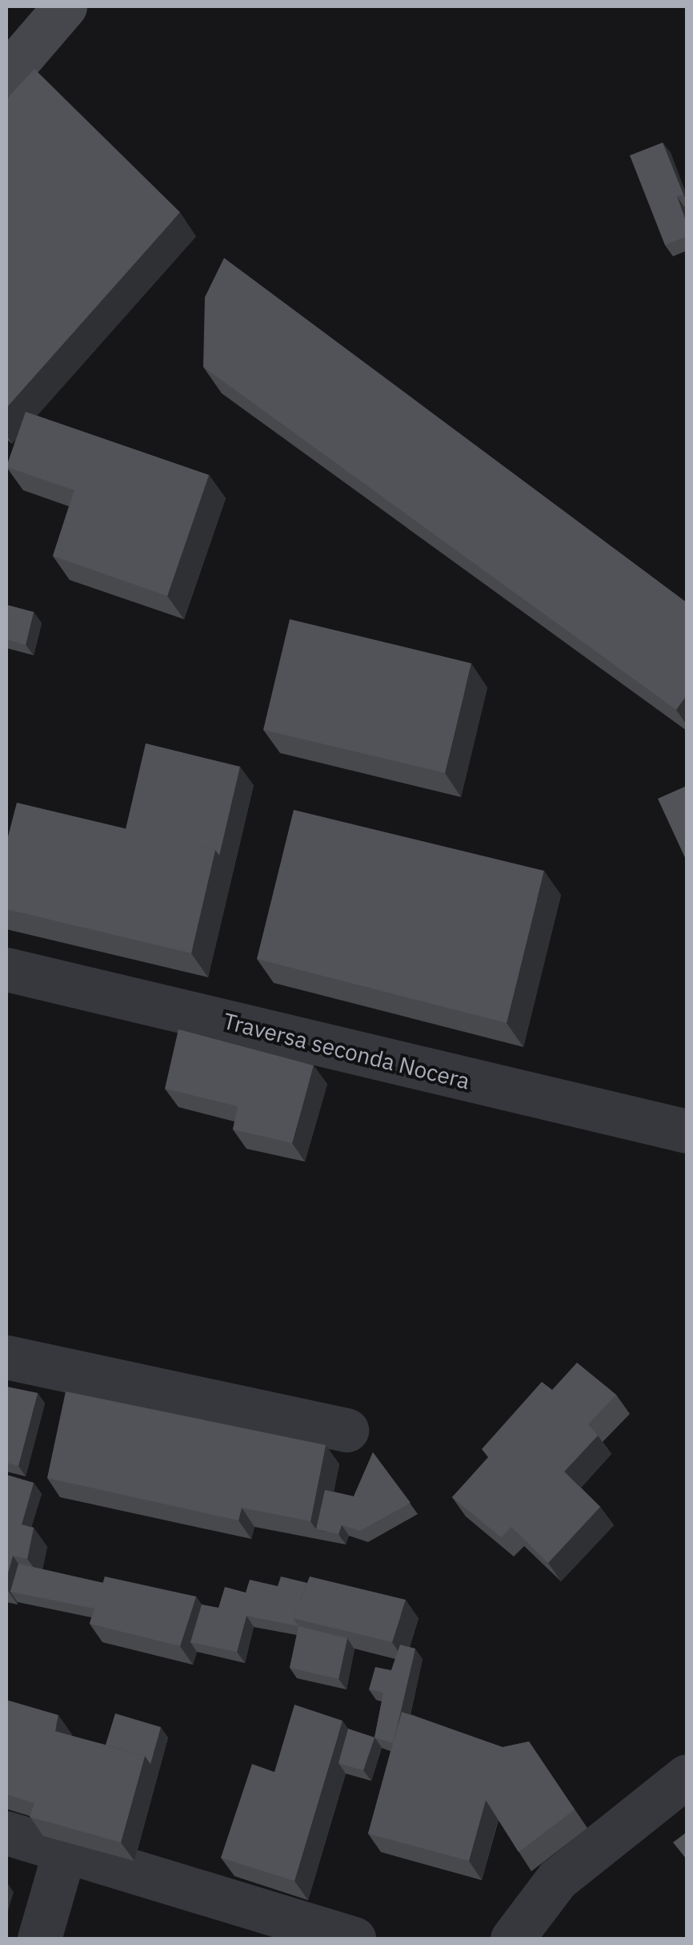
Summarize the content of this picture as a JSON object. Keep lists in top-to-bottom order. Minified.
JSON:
{"streets":{"street":["Traversa seconda Nocera"]}}
